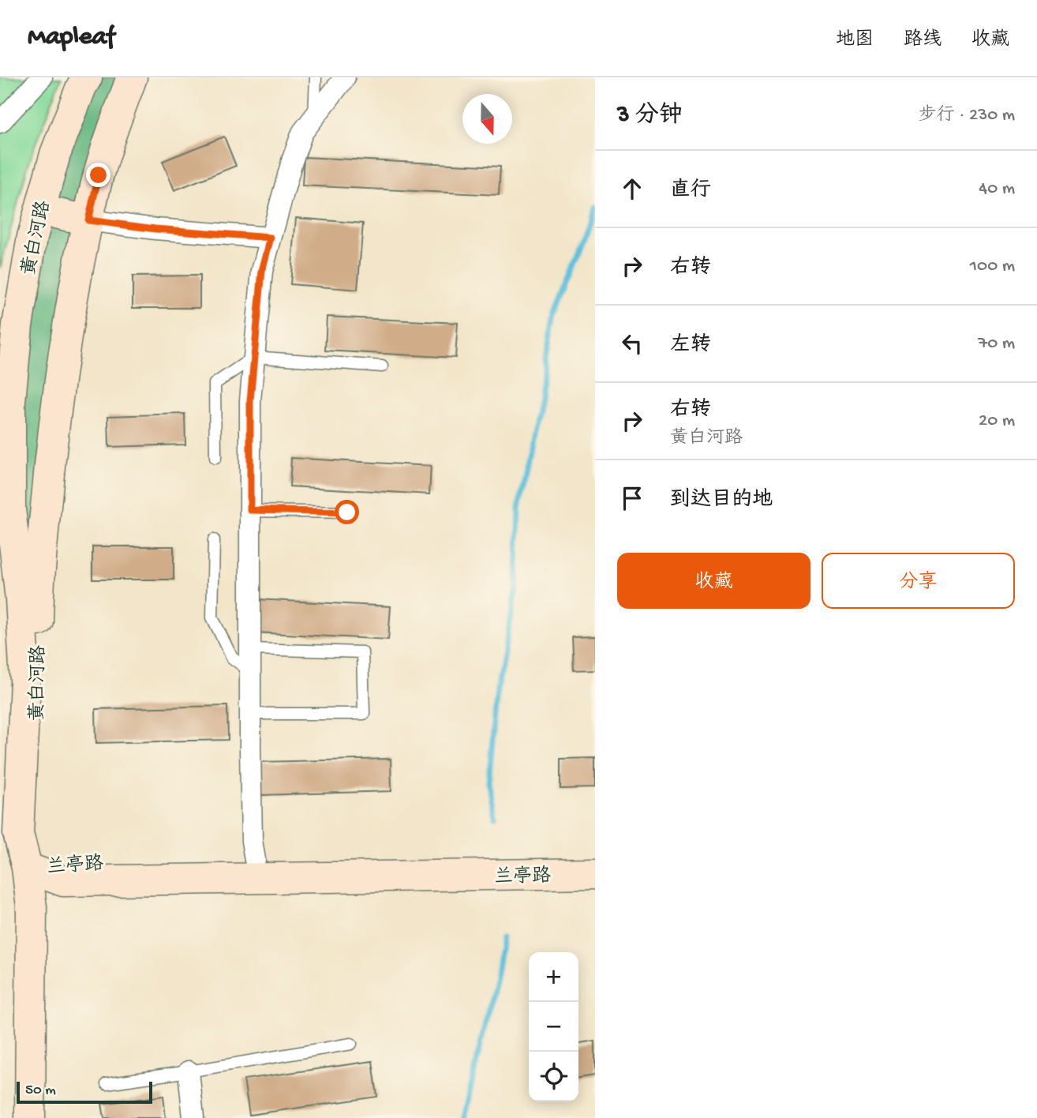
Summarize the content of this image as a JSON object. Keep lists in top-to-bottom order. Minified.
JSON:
{"streets":{"street":["黄白河路","兰亭路"]},"crossings":[["黄白河路","兰亭路"]],"scale_bar":"50 m","north":"bottom","page":{"header":"Mapleaf","nav":["地图","路线","收藏"],"heading":["3 分钟","步行 · 230 m"],"list":[["直行","40 m"],["右转","100 m"],["左转","70 m"],["右转","黄白河路","20 m"],"到达目的地"],"buttons":["收藏","分享"],"map_buttons":["+","−"],"scale":"50 m"}}
